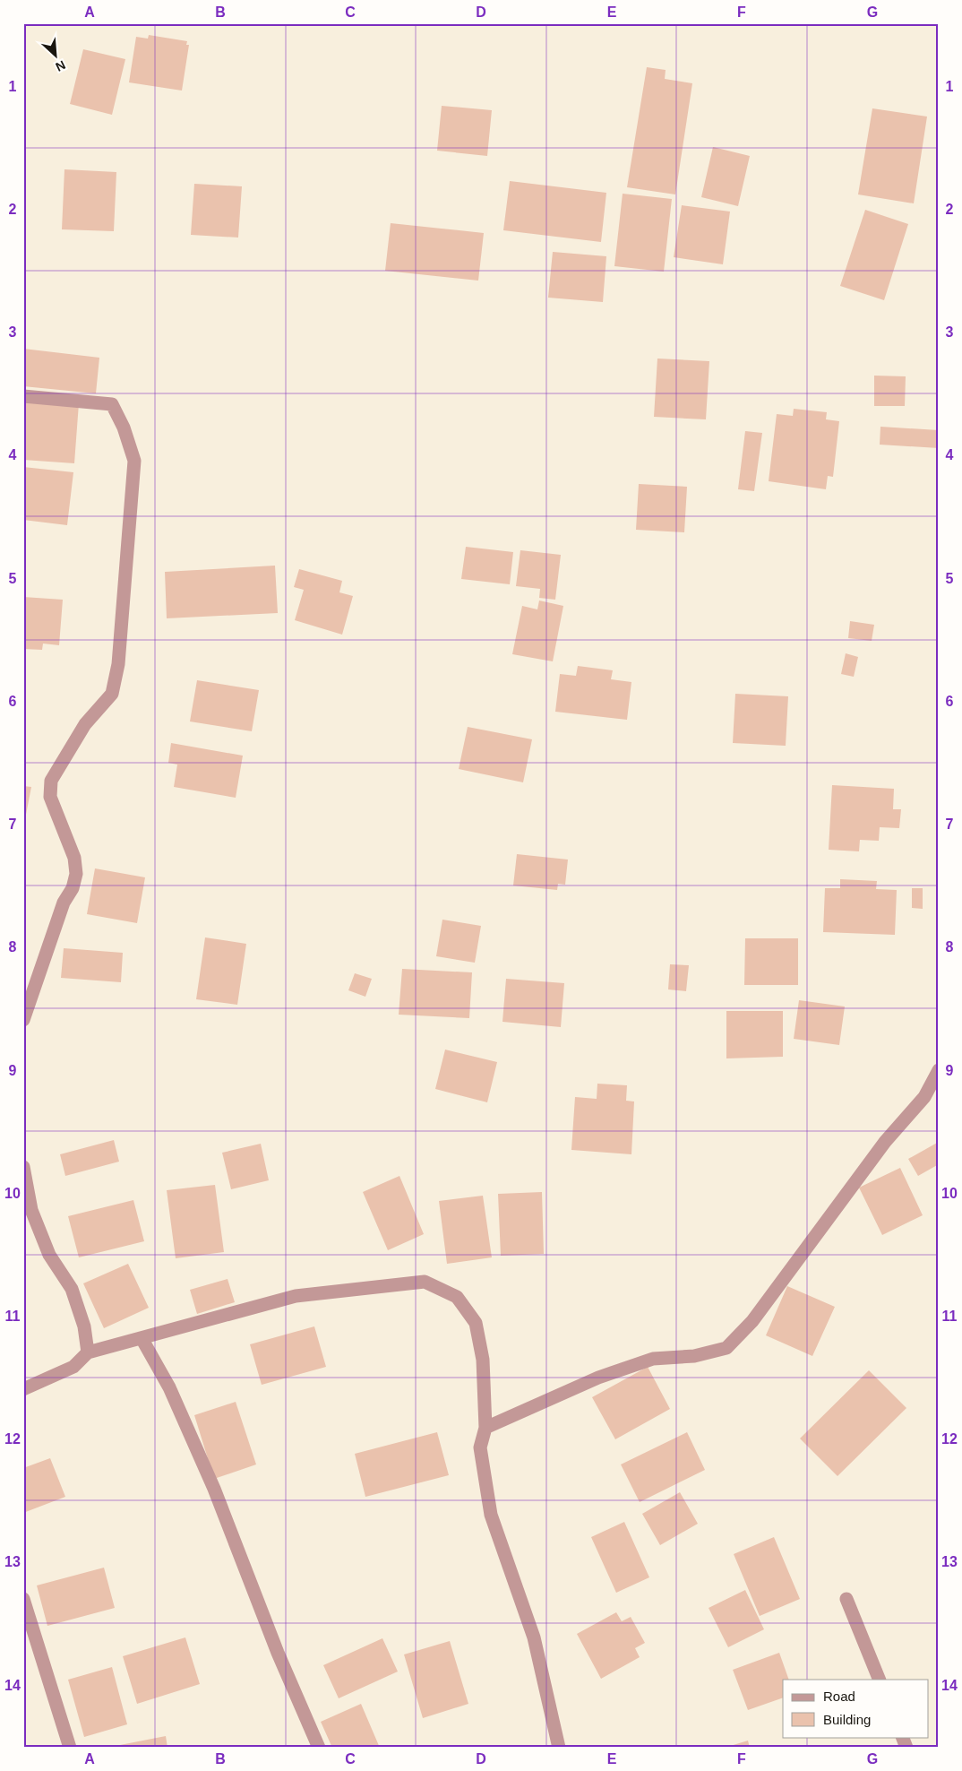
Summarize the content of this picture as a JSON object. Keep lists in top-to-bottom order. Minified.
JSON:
{"legend":["Road","Building"],"north":"bottom right","grid":{"columns":["A","B","C","D","E","F","G"],"rows":["1","2","3","4","5","6","7","8","9","10","11","12","13","14"]}}
